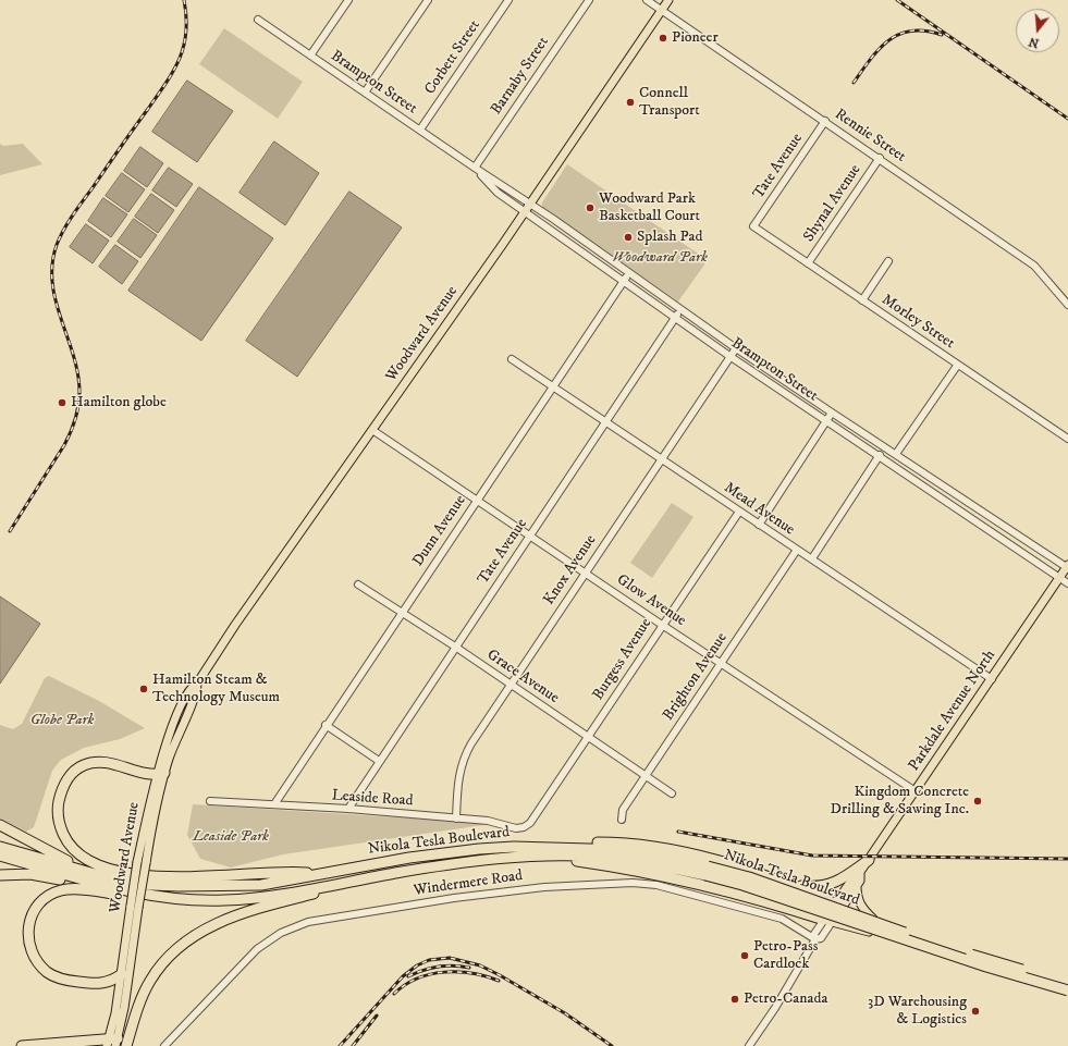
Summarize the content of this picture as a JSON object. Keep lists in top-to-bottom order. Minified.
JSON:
{"streets":{"highway":["Nikola Tesla Boulevard"],"main road":["Woodward Avenue","Parkdale Avenue North"],"street":["Corbett Street","Barnaby Street","Brampton Street","Rennie Street","Tate Avenue","Shynal Avenue","Morley Street","Mead Avenue","Dunn Avenue","Knox Avenue","Glow Avenue","Burgess Avenue","Grace Avenue","Brighton Avenue","Leaside Road","Windermere Road"]},"crossings":[["Corbett Street","Brampton Street"],["Barnaby Street","Brampton Street"],["Brampton Street","Tate Avenue"],["Brampton Street","Woodward Avenue"],["Brampton Street","Dunn Avenue"],["Brampton Street","Knox Avenue"],["Brampton Street","Parkdale Avenue North"],["Rennie Street","Tate Avenue"],["Rennie Street","Shynal Avenue"],["Rennie Street","Woodward Avenue"],["Tate Avenue","Morley Street"],["Tate Avenue","Mead Avenue"],["Tate Avenue","Glow Avenue"],["Tate Avenue","Grace Avenue"],["Tate Avenue","Leaside Road"],["Shynal Avenue","Morley Street"],["Woodward Avenue","Glow Avenue"],["Mead Avenue","Dunn Avenue"],["Mead Avenue","Knox Avenue"],["Mead Avenue","Burgess Avenue"],["Mead Avenue","Brighton Avenue"],["Mead Avenue","Parkdale Avenue North"],["Dunn Avenue","Glow Avenue"],["Dunn Avenue","Grace Avenue"],["Dunn Avenue","Leaside Road"],["Knox Avenue","Glow Avenue"],["Knox Avenue","Grace Avenue"],["Knox Avenue","Leaside Road"],["Glow Avenue","Burgess Avenue"],["Glow Avenue","Brighton Avenue"],["Glow Avenue","Parkdale Avenue North"],["Burgess Avenue","Grace Avenue"],["Burgess Avenue","Leaside Road"],["Grace Avenue","Brighton Avenue"],["Parkdale Avenue North","Windermere Road"]],"parks":["Woodward Park","Globe Park","Leaside Park"],"places":["Pioneer","Connell Transport","Woodward Park Basketball Court","Splash Pad","Hamilton globe","Hamilton Steam & Technology Museum","Kingdom Concrete Drilling & Sawing Inc.","Petro-Pass Cardlock","Petro-Canada","3D Warehousing & Logistics"],"north":"bottom"}
